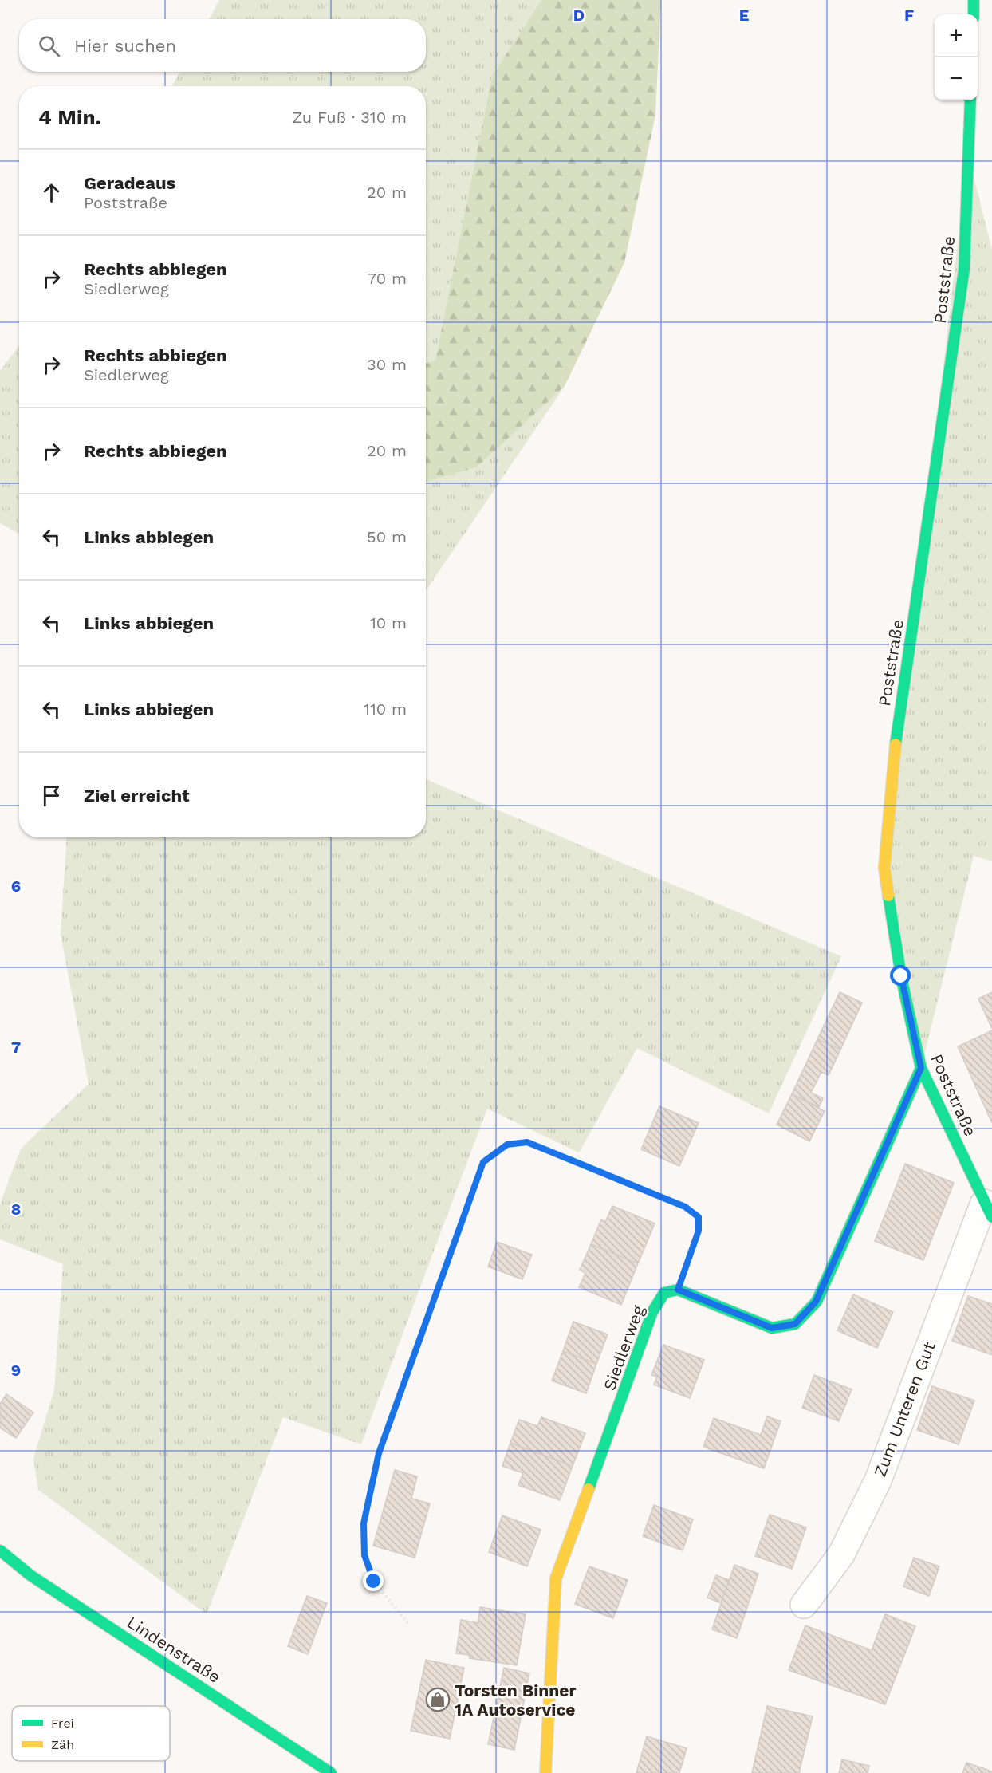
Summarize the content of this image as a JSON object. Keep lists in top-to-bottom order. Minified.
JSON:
{"streets":{"street":["Poststraße","Siedlerweg","Zum Unteren Gut","Lindenstraße"]},"crossings":[["Poststraße","Zum Unteren Gut"]],"places":{"shop":["Torsten Binner 1A Autoservice"]},"legend":["Frei","Zäh"],"page":{"map_buttons":["+","−"],"search":"Hier suchen","heading":["4 Min.","Zu Fuß · 310 m"],"list":[["Geradeaus","Poststraße","20 m"],["Rechts abbiegen","Siedlerweg","70 m"],["Rechts abbiegen","Siedlerweg","30 m"],["Rechts abbiegen","20 m"],["Links abbiegen","50 m"],["Links abbiegen","10 m"],["Links abbiegen","110 m"],"Ziel erreicht"]},"grid":{"columns":["D","E","F"],"rows":["6","7","8","9"]}}
